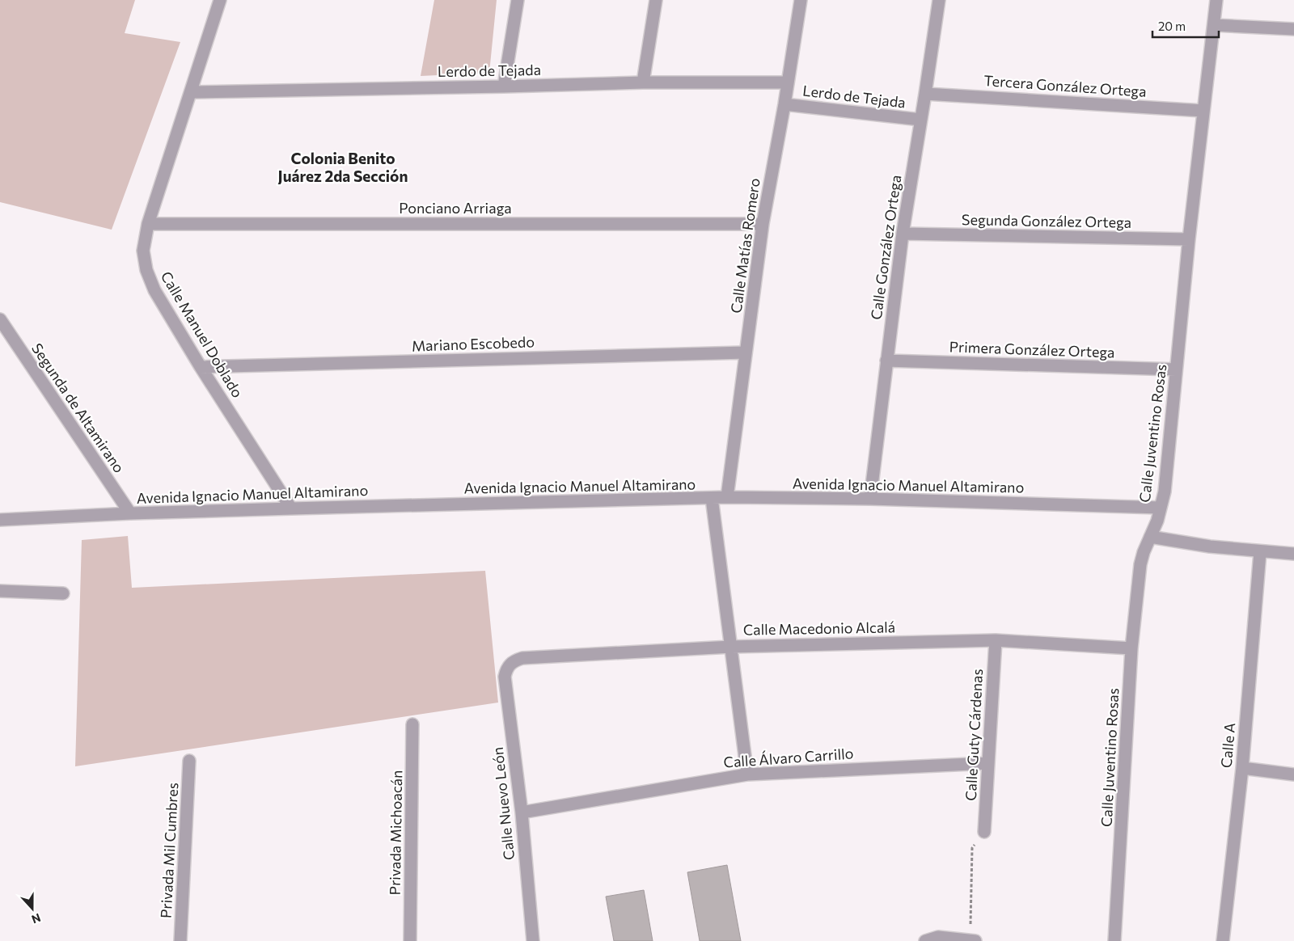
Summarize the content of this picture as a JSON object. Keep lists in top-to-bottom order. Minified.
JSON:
{"streets":{"street":["Lerdo de Tejada","Tercera González Ortega","Ponciano Arriaga","Segunda González Ortega","Calle Matías Romero","Calle González Ortega","Calle Manuel Doblado","Mariano Escobedo","Primera González Ortega","Segunda de Altamirano","Calle Juventino Rosas","Avenida Ignacio Manuel Altamirano","Calle Macedonio Alcalá","Calle Guty Cárdenas","Calle A","Calle Álvaro Carrillo","Calle Nuevo León","Privada Michoacán","Privada Mil Cumbres"]},"crossings":[["Lerdo de Tejada","Calle Matías Romero"],["Lerdo de Tejada","Calle González Ortega"],["Lerdo de Tejada","Calle Manuel Doblado"],["Tercera González Ortega","Calle González Ortega"],["Tercera González Ortega","Calle Juventino Rosas"],["Ponciano Arriaga","Calle Matías Romero"],["Ponciano Arriaga","Calle Manuel Doblado"],["Segunda González Ortega","Calle González Ortega"],["Segunda González Ortega","Calle Juventino Rosas"],["Calle Matías Romero","Mariano Escobedo"],["Calle Matías Romero","Avenida Ignacio Manuel Altamirano"],["Calle González Ortega","Primera González Ortega"],["Calle González Ortega","Avenida Ignacio Manuel Altamirano"],["Calle Manuel Doblado","Mariano Escobedo"],["Calle Manuel Doblado","Avenida Ignacio Manuel Altamirano"],["Primera González Ortega","Calle Juventino Rosas"],["Segunda de Altamirano","Avenida Ignacio Manuel Altamirano"],["Calle Juventino Rosas","Avenida Ignacio Manuel Altamirano"],["Calle Juventino Rosas","Calle Macedonio Alcalá"],["Calle Macedonio Alcalá","Calle Guty Cárdenas"],["Calle Macedonio Alcalá","Calle Nuevo León"],["Calle Guty Cárdenas","Calle Álvaro Carrillo"],["Calle Álvaro Carrillo","Calle Nuevo León"]],"districts":["Colonia Benito Juárez 2da Sección"],"scale_bar":"20 m","north":"bottom"}
